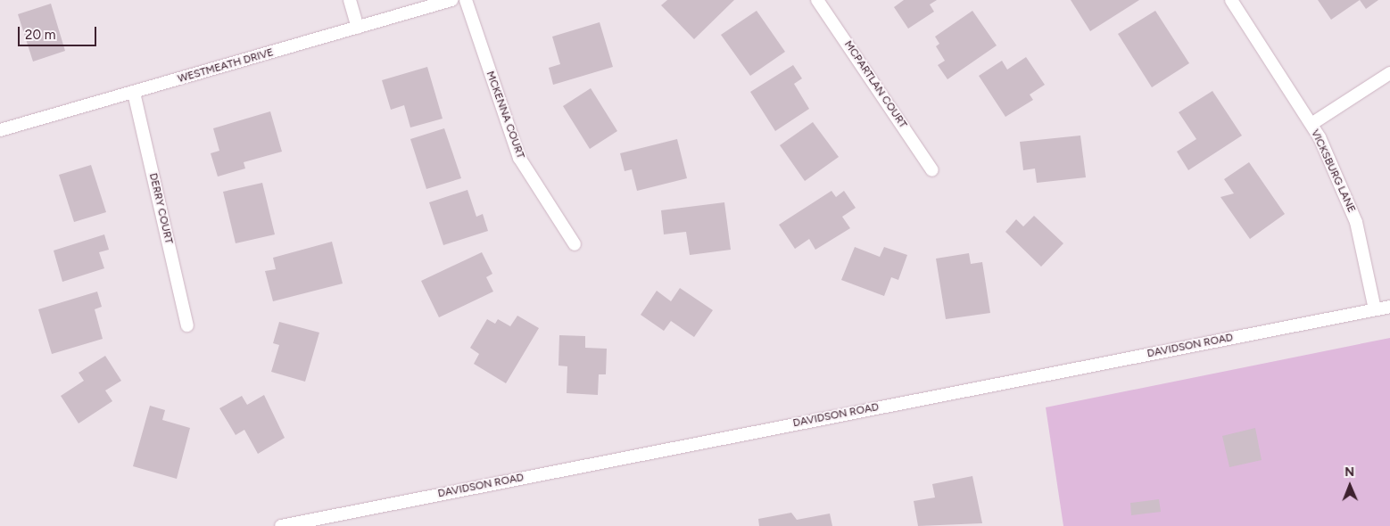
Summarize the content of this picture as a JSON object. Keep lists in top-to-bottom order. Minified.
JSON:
{"streets":{"street":["WESTMEATH DRIVE","MCPARTLAN COURT","MCKENNA COURT","VICKSBURG LANE","DERRY COURT","DAVIDSON ROAD"]},"crossings":[["WESTMEATH DRIVE","DERRY COURT"],["VICKSBURG LANE","DAVIDSON ROAD"]],"scale_bar":"20 m","north":"top"}
